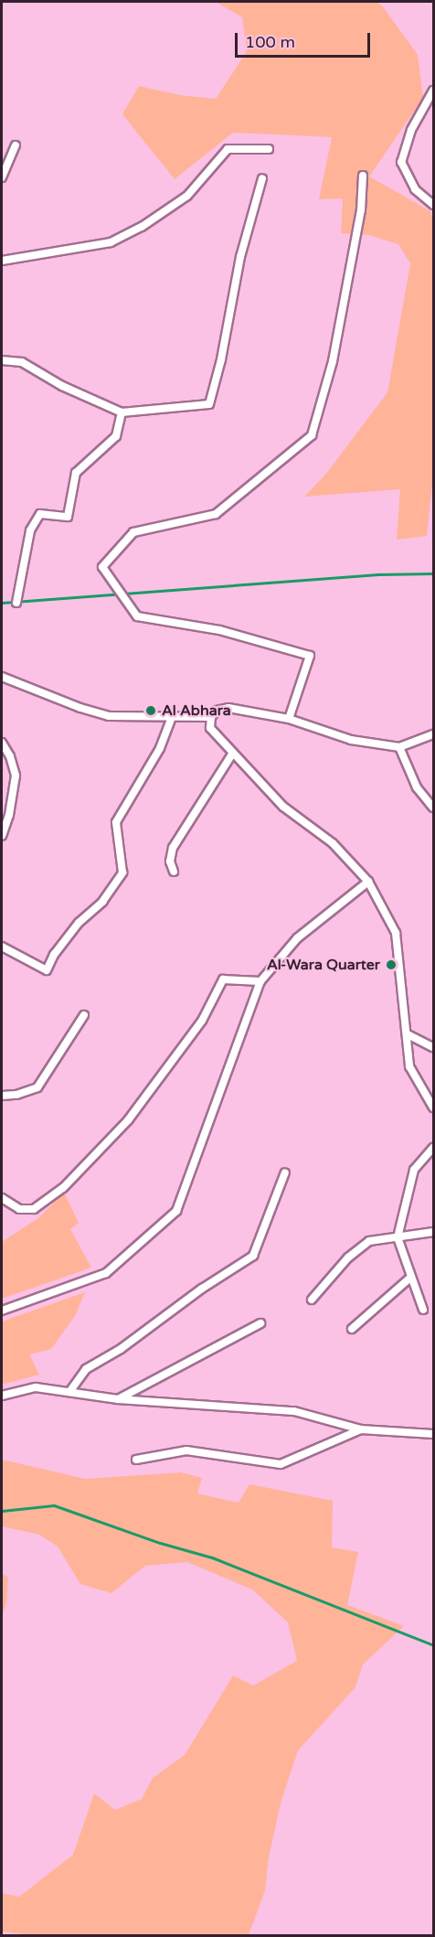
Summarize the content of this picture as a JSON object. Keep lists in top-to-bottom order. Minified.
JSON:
{"places":["Al Abhara","Al-Wara Quarter"],"scale_bar":"100 m"}
